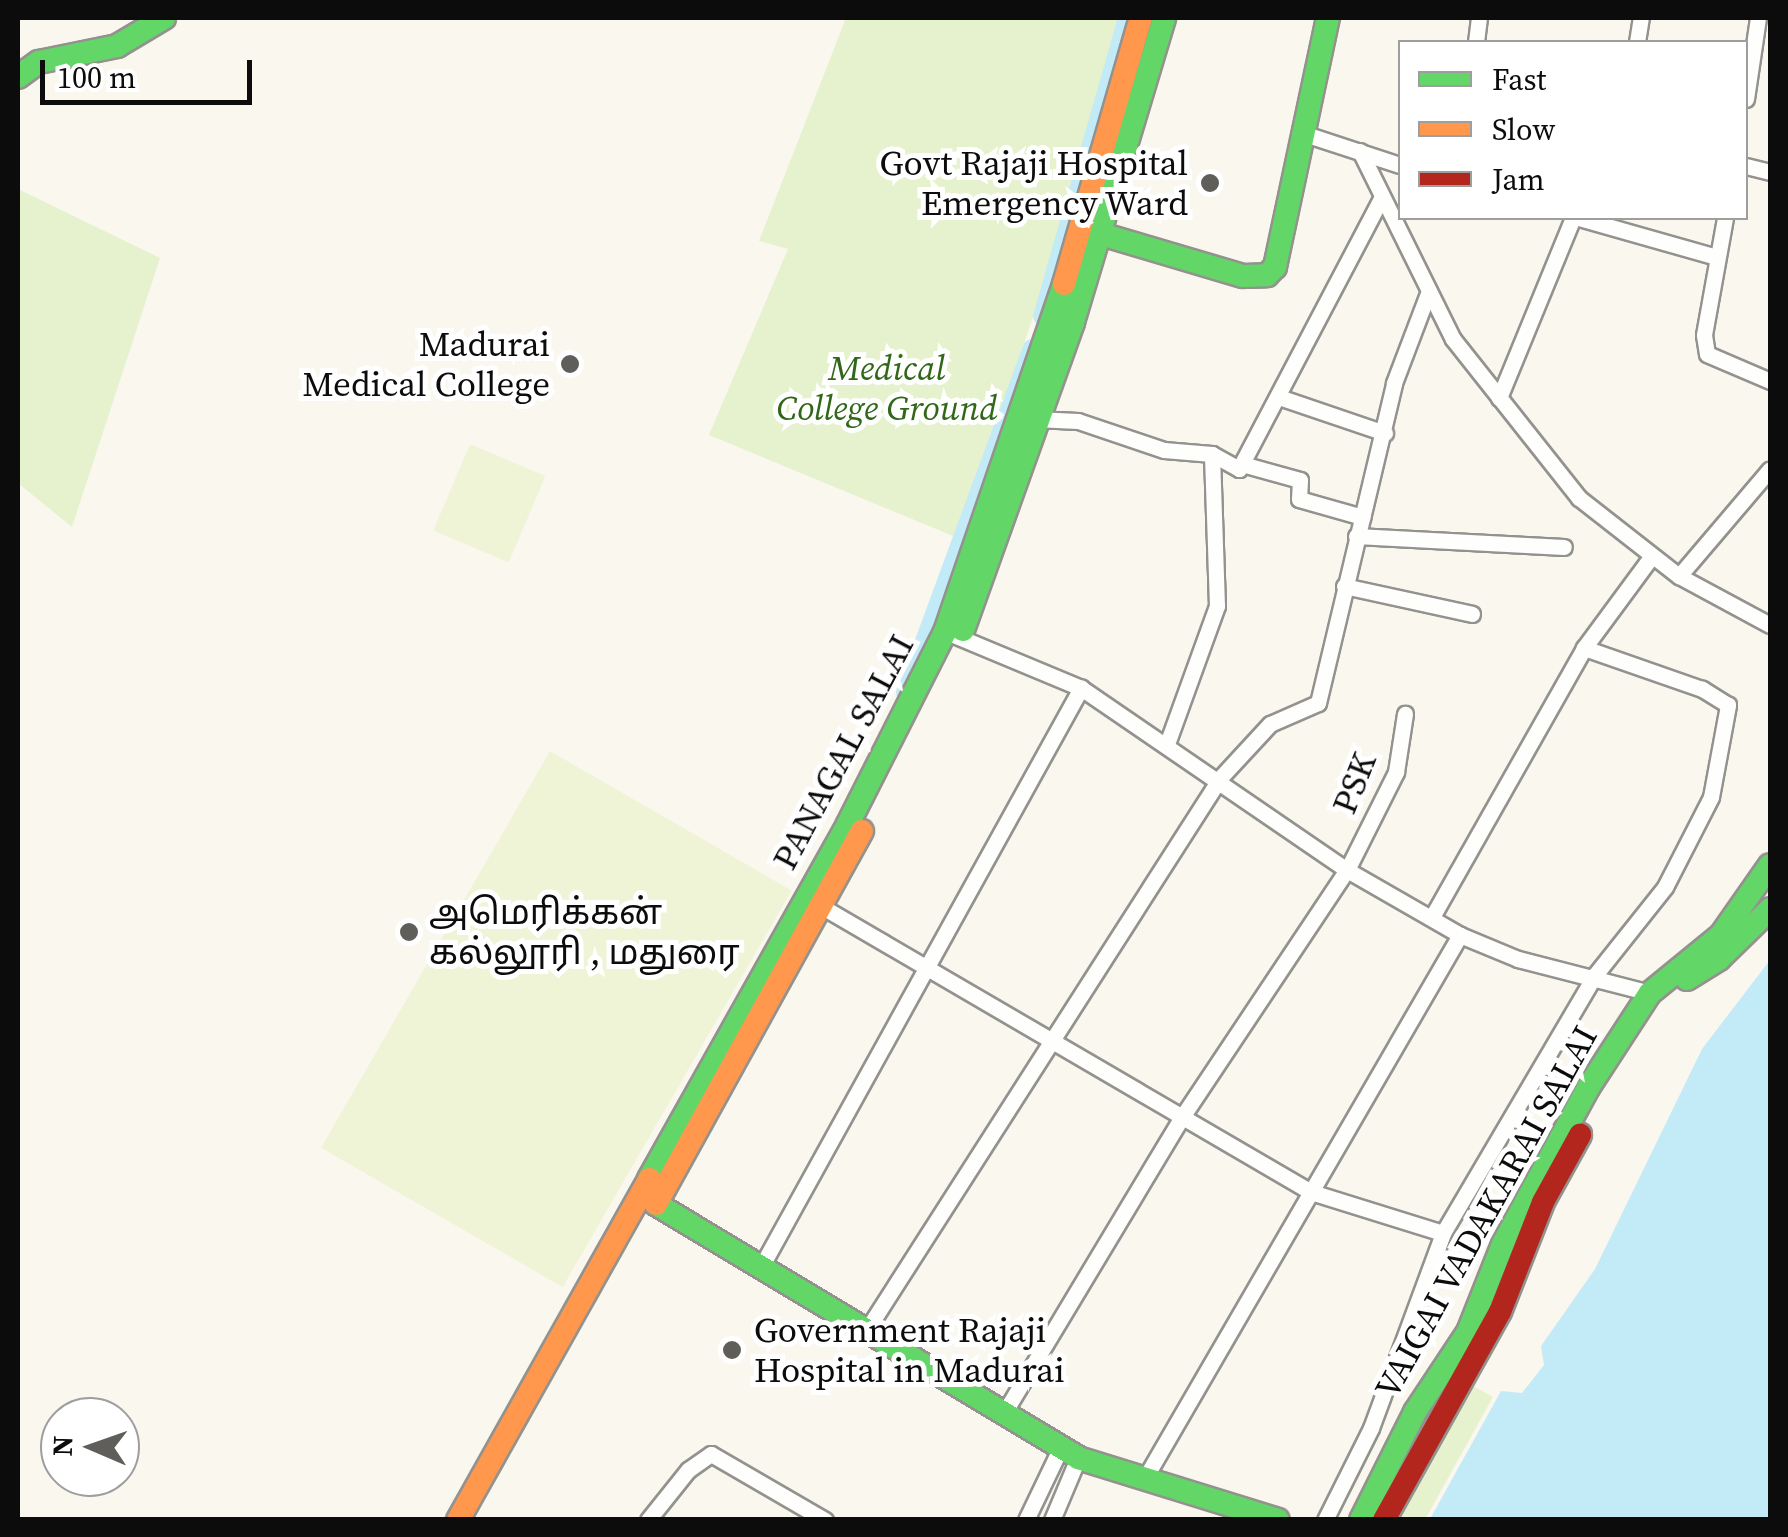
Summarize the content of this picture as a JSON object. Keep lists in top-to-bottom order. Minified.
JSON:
{"streets":{"main road":["PANAGAL SALAI","VAIGAI VADAKARAI SALAI"],"street":["PSK"]},"parks":["Medical College Ground"],"places":["Govt Rajaji Hospital Emergency Ward","Madurai Medical College","அமெரிக்கன் கல்லூரி , மதுரை","Government Rajaji Hospital in Madurai"],"legend":["Fast","Slow","Jam"],"scale_bar":"100 m","north":"left"}
